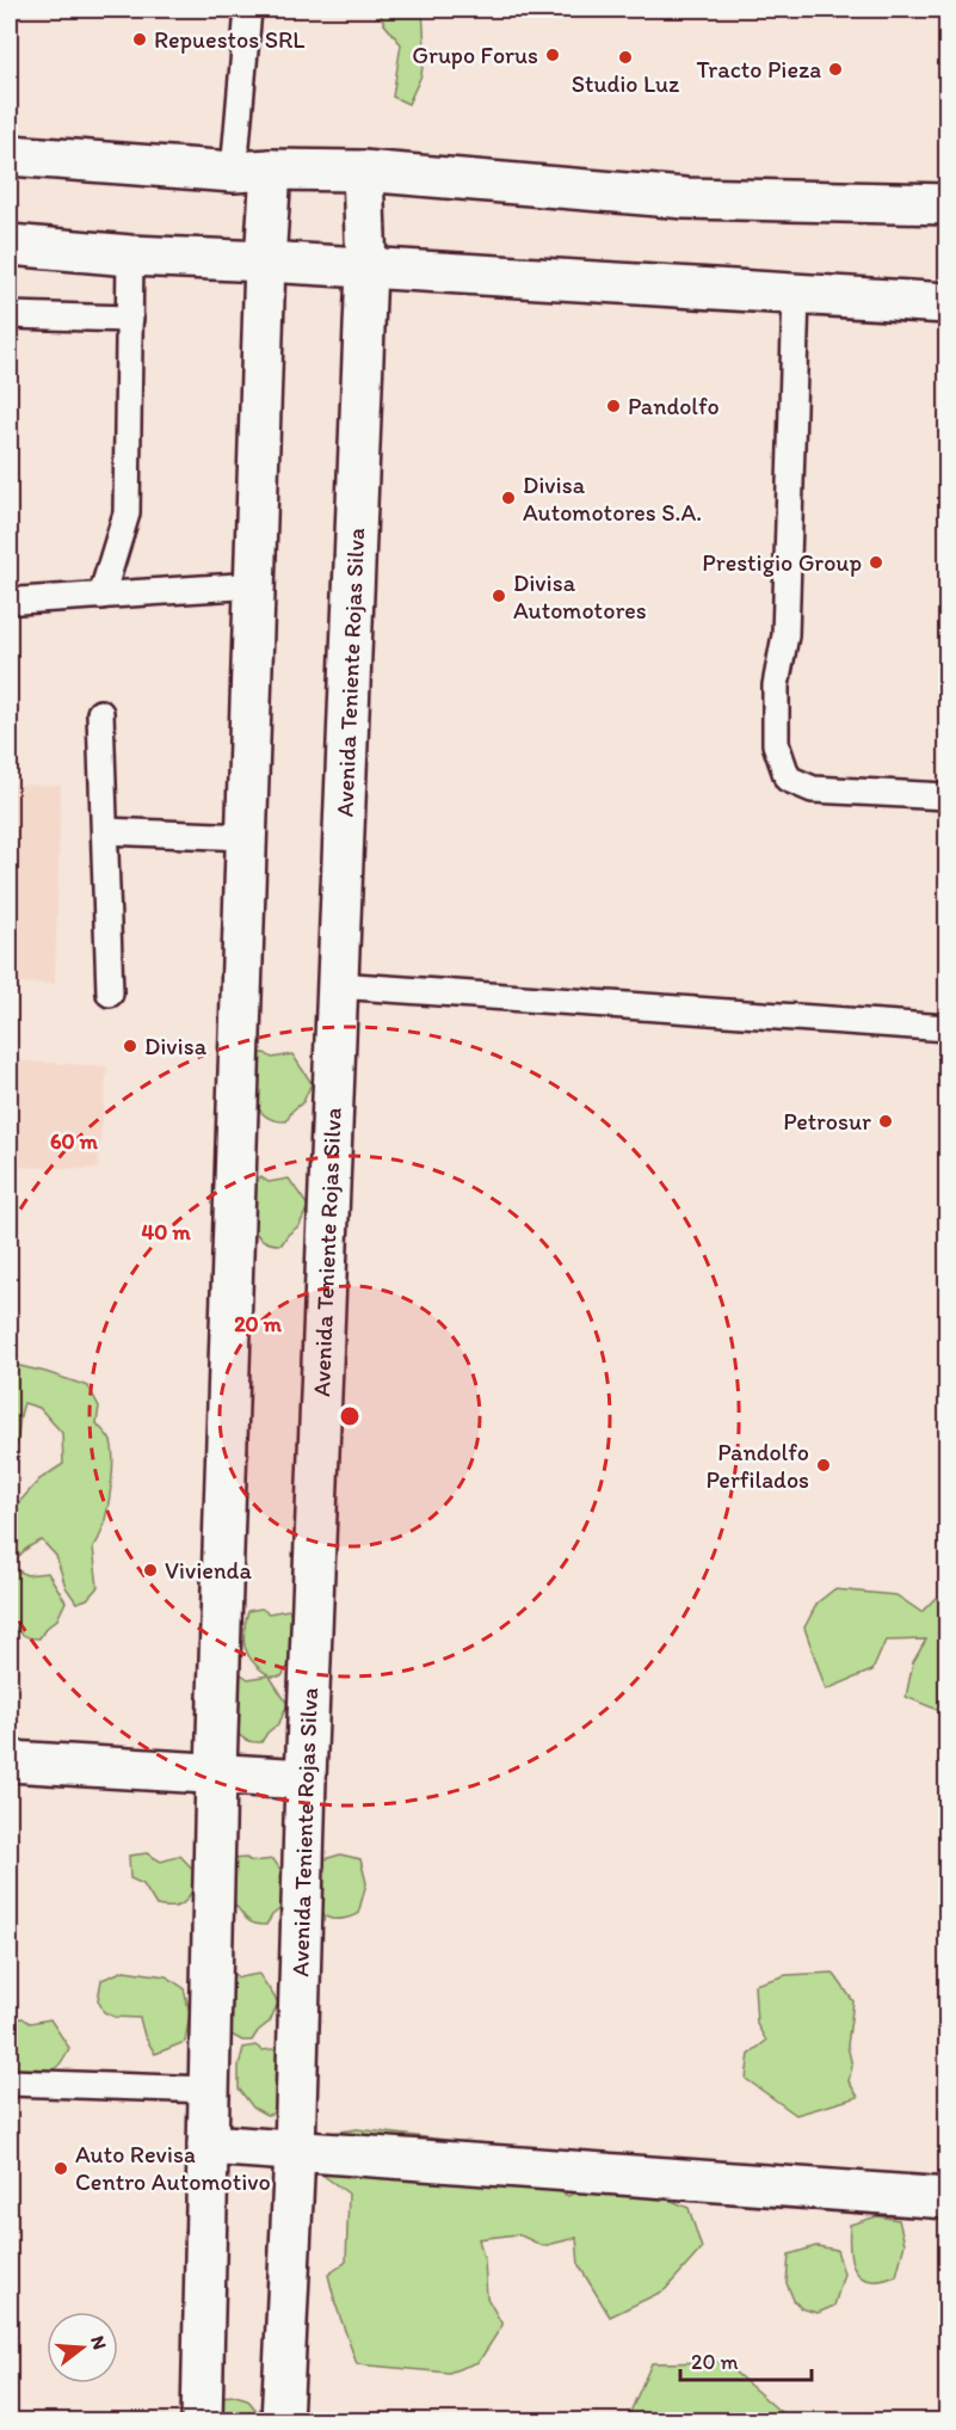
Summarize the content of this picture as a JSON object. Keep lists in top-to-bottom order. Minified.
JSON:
{"streets":{"main road":["Avenida Teniente Rojas Silva"]},"places":["Repuestos SRL","Grupo Forus","Studio Luz","Tracto Pieza","Pandolfo","Divisa Automotores S.A.","Prestigio Group","Divisa Automotores","Divisa","Petrosur","Pandolfo Perfilados","Vivienda","Auto Revisa Centro Automotivo"],"scale_bar":"20 m","north":"right","rings":["60 m","40 m","20 m"]}
